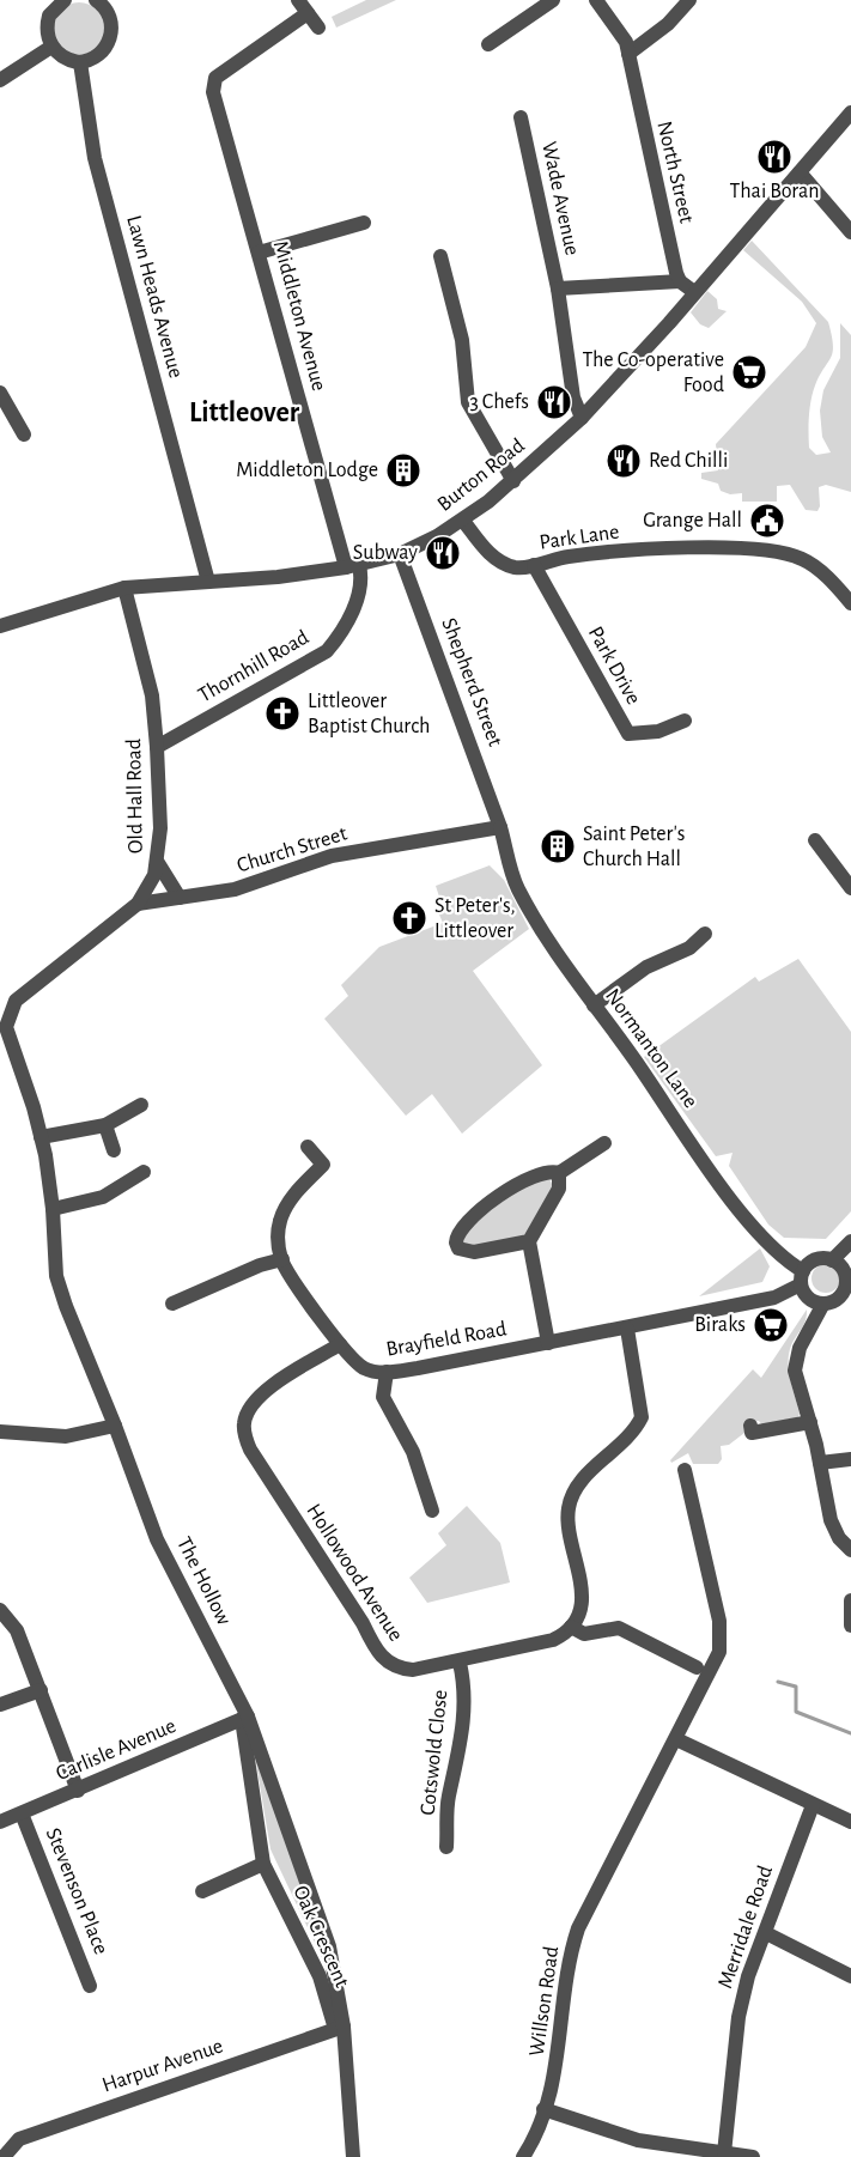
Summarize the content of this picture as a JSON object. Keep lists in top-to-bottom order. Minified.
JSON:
{"streets":{"street":["North Street","Wade Avenue","Lawn Heads Avenue","Middleton Avenue","Burton Road","Park Lane","Park Drive","Thornhill Road","Shepherd Street","Old Hall Road","Church Street","Normanton Lane","Brayfield Road","Hollowood Avenue","The Hollow","Carlisle Avenue","Cotswold Close","Stevenson Place","Merridale Road","Oak Crescent","Willson Road","Harpur Avenue"]},"crossings":[["Wade Avenue","Burton Road"],["Lawn Heads Avenue","Burton Road"],["Middleton Avenue","Burton Road"],["Middleton Avenue","Thornhill Road"],["Burton Road","Park Lane"],["Burton Road","Thornhill Road"],["Burton Road","Shepherd Street"],["Burton Road","Old Hall Road"],["Park Lane","Park Drive"],["Thornhill Road","Old Hall Road"],["Shepherd Street","Church Street"],["Shepherd Street","Normanton Lane"],["Old Hall Road","Church Street"],["Old Hall Road","The Hollow"],["Church Street","Normanton Lane"],["Normanton Lane","Brayfield Road"],["Brayfield Road","Hollowood Avenue"],["Hollowood Avenue","Cotswold Close"],["The Hollow","Carlisle Avenue"],["The Hollow","Oak Crescent"],["The Hollow","Harpur Avenue"],["Carlisle Avenue","Stevenson Place"],["Carlisle Avenue","Oak Crescent"],["Oak Crescent","Harpur Avenue"]],"districts":["Littleover"],"places":{"restaurant":["Thai Boran","3 Chefs","Red Chilli","Subway"],"supermarket":["The Co-operative Food","Biraks"],"building":["Middleton Lodge","Saint Peter's Church Hall"],"public building":["Grange Hall"],"church":["Littleover Baptist Church","St Peter's, Littleover"]}}
